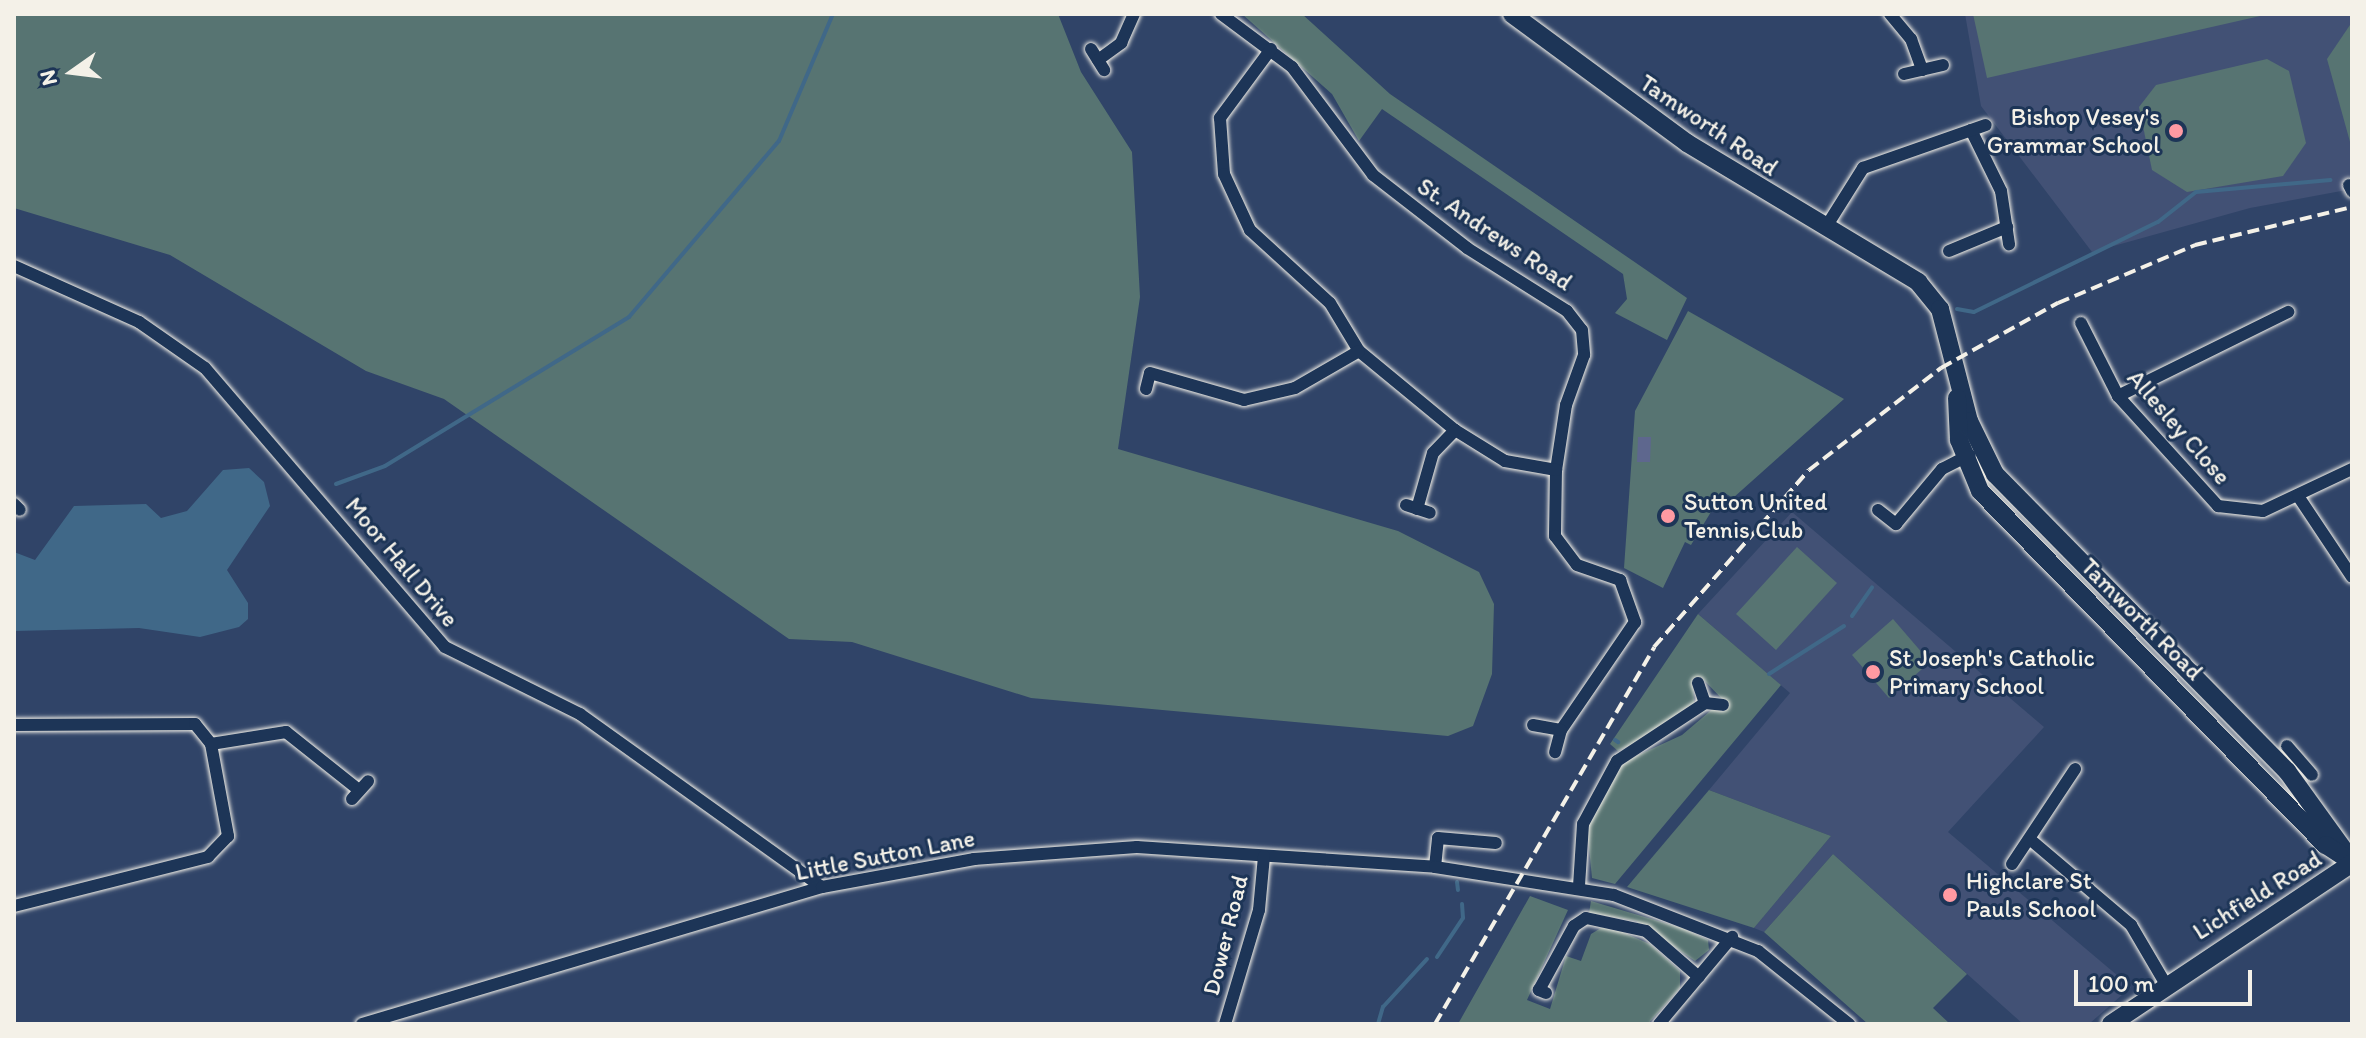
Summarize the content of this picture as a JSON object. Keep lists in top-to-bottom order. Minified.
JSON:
{"streets":{"main road":["Tamworth Road","Lichfield Road"],"street":["St. Andrews Road","Allesley Close","Moor Hall Drive","Little Sutton Lane","Dower Road"]},"crossings":[["Tamworth Road","Lichfield Road"],["Moor Hall Drive","Little Sutton Lane"],["Little Sutton Lane","Dower Road"]],"places":["Bishop Vesey's Grammar School","Sutton United Tennis Club","St Joseph's Catholic Primary School","Highclare St Pauls School"],"scale_bar":"100 m","north":"left"}
